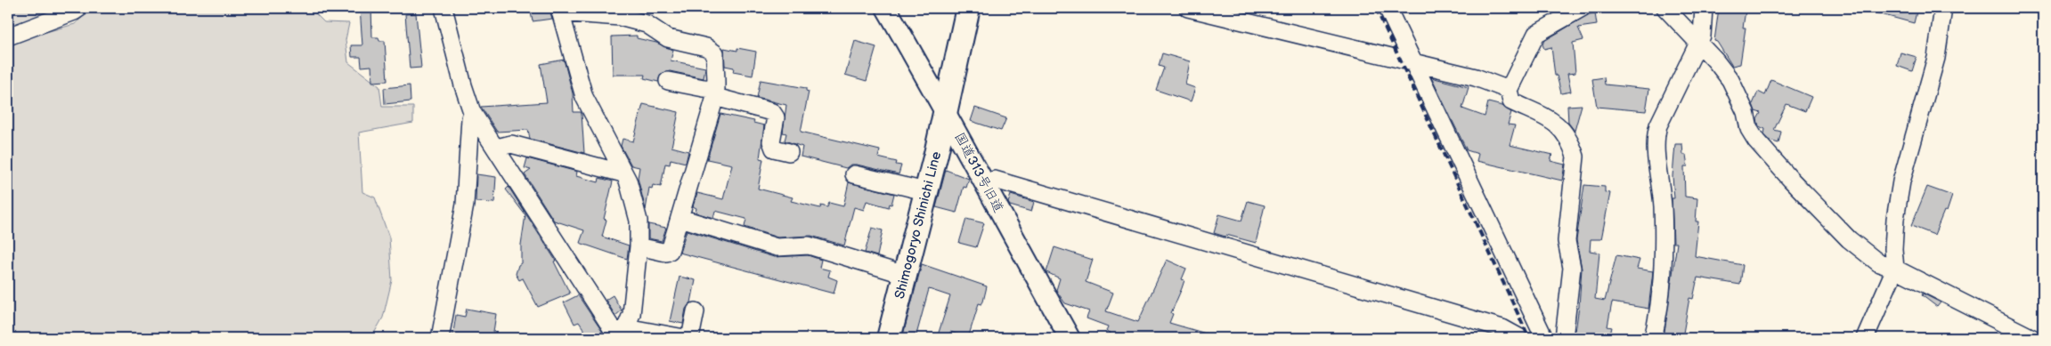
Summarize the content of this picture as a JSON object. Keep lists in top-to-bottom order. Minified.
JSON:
{"streets":{"main road":["Shimogoryo Shinichi Line"],"street":["国道313号旧道"]},"crossings":[["国道313号旧道","Shimogoryo Shinichi Line"]]}
